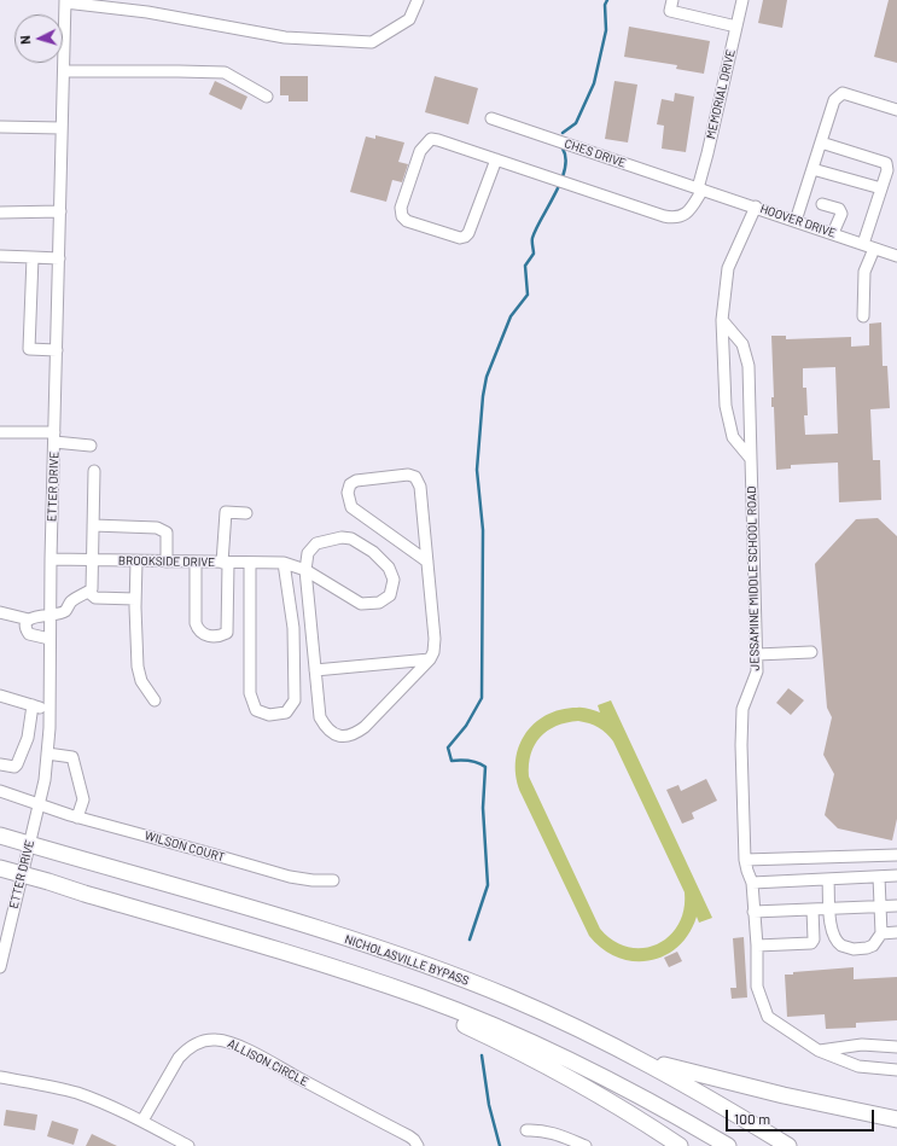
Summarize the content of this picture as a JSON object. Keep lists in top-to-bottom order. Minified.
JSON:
{"streets":{"highway":["NICHOLASVILLE BYPASS"],"street":["MEMORIAL DRIVE","CHES DRIVE","HOOVER DRIVE","ETTER DRIVE","BROOKSIDE DRIVE","JESSAMINE MIDDLE SCHOOL ROAD","WILSON COURT","ALLISON CIRCLE"]},"crossings":[["MEMORIAL DRIVE","CHES DRIVE"],["MEMORIAL DRIVE","HOOVER DRIVE"],["CHES DRIVE","HOOVER DRIVE"],["ETTER DRIVE","BROOKSIDE DRIVE"],["ETTER DRIVE","WILSON COURT"],["ETTER DRIVE","NICHOLASVILLE BYPASS"]],"scale_bar":"100 m","north":"left"}
